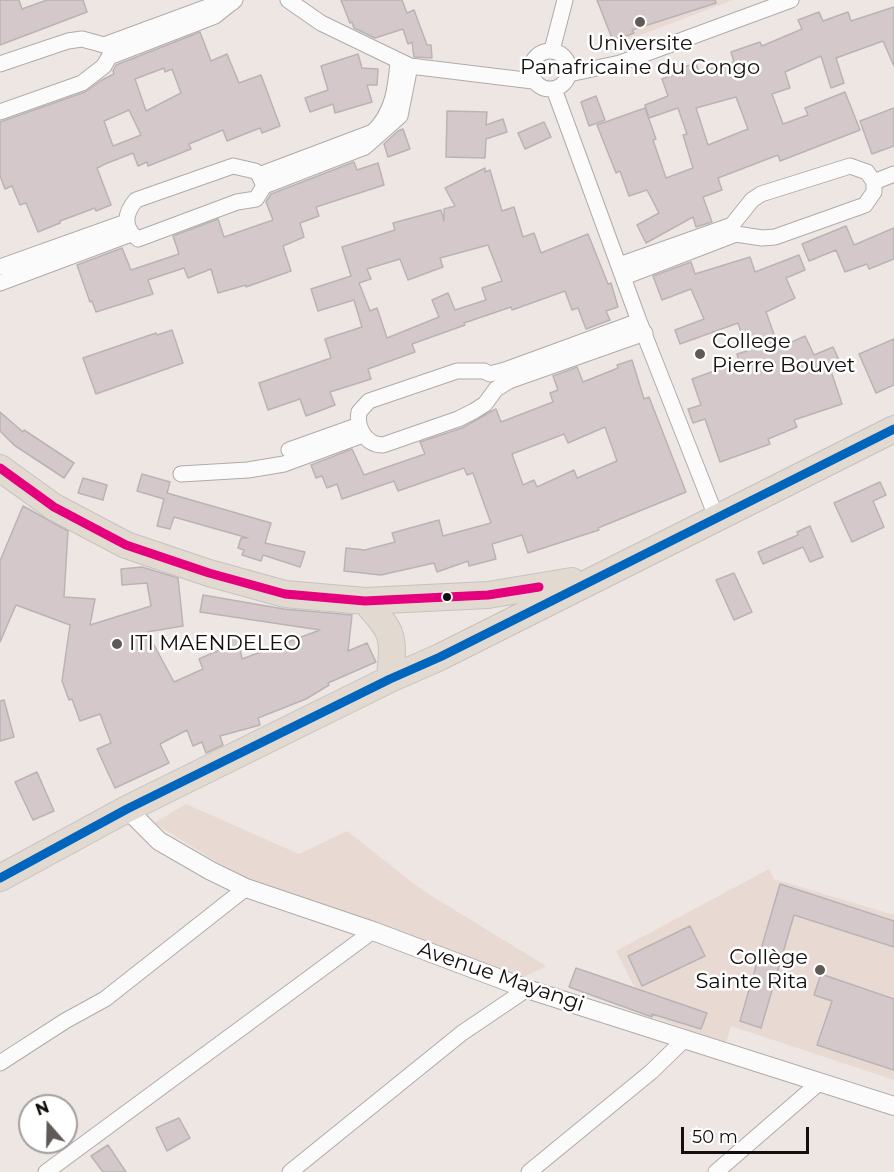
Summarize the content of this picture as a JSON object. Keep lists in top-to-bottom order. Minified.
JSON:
{"streets":{"street":["Avenue Mayangi"]},"places":["Universite Panafricaine du Congo","College Pierre Bouvet","ITI MAENDELEO","Collège Sainte Rita"],"scale_bar":"50 m","north":"top"}
